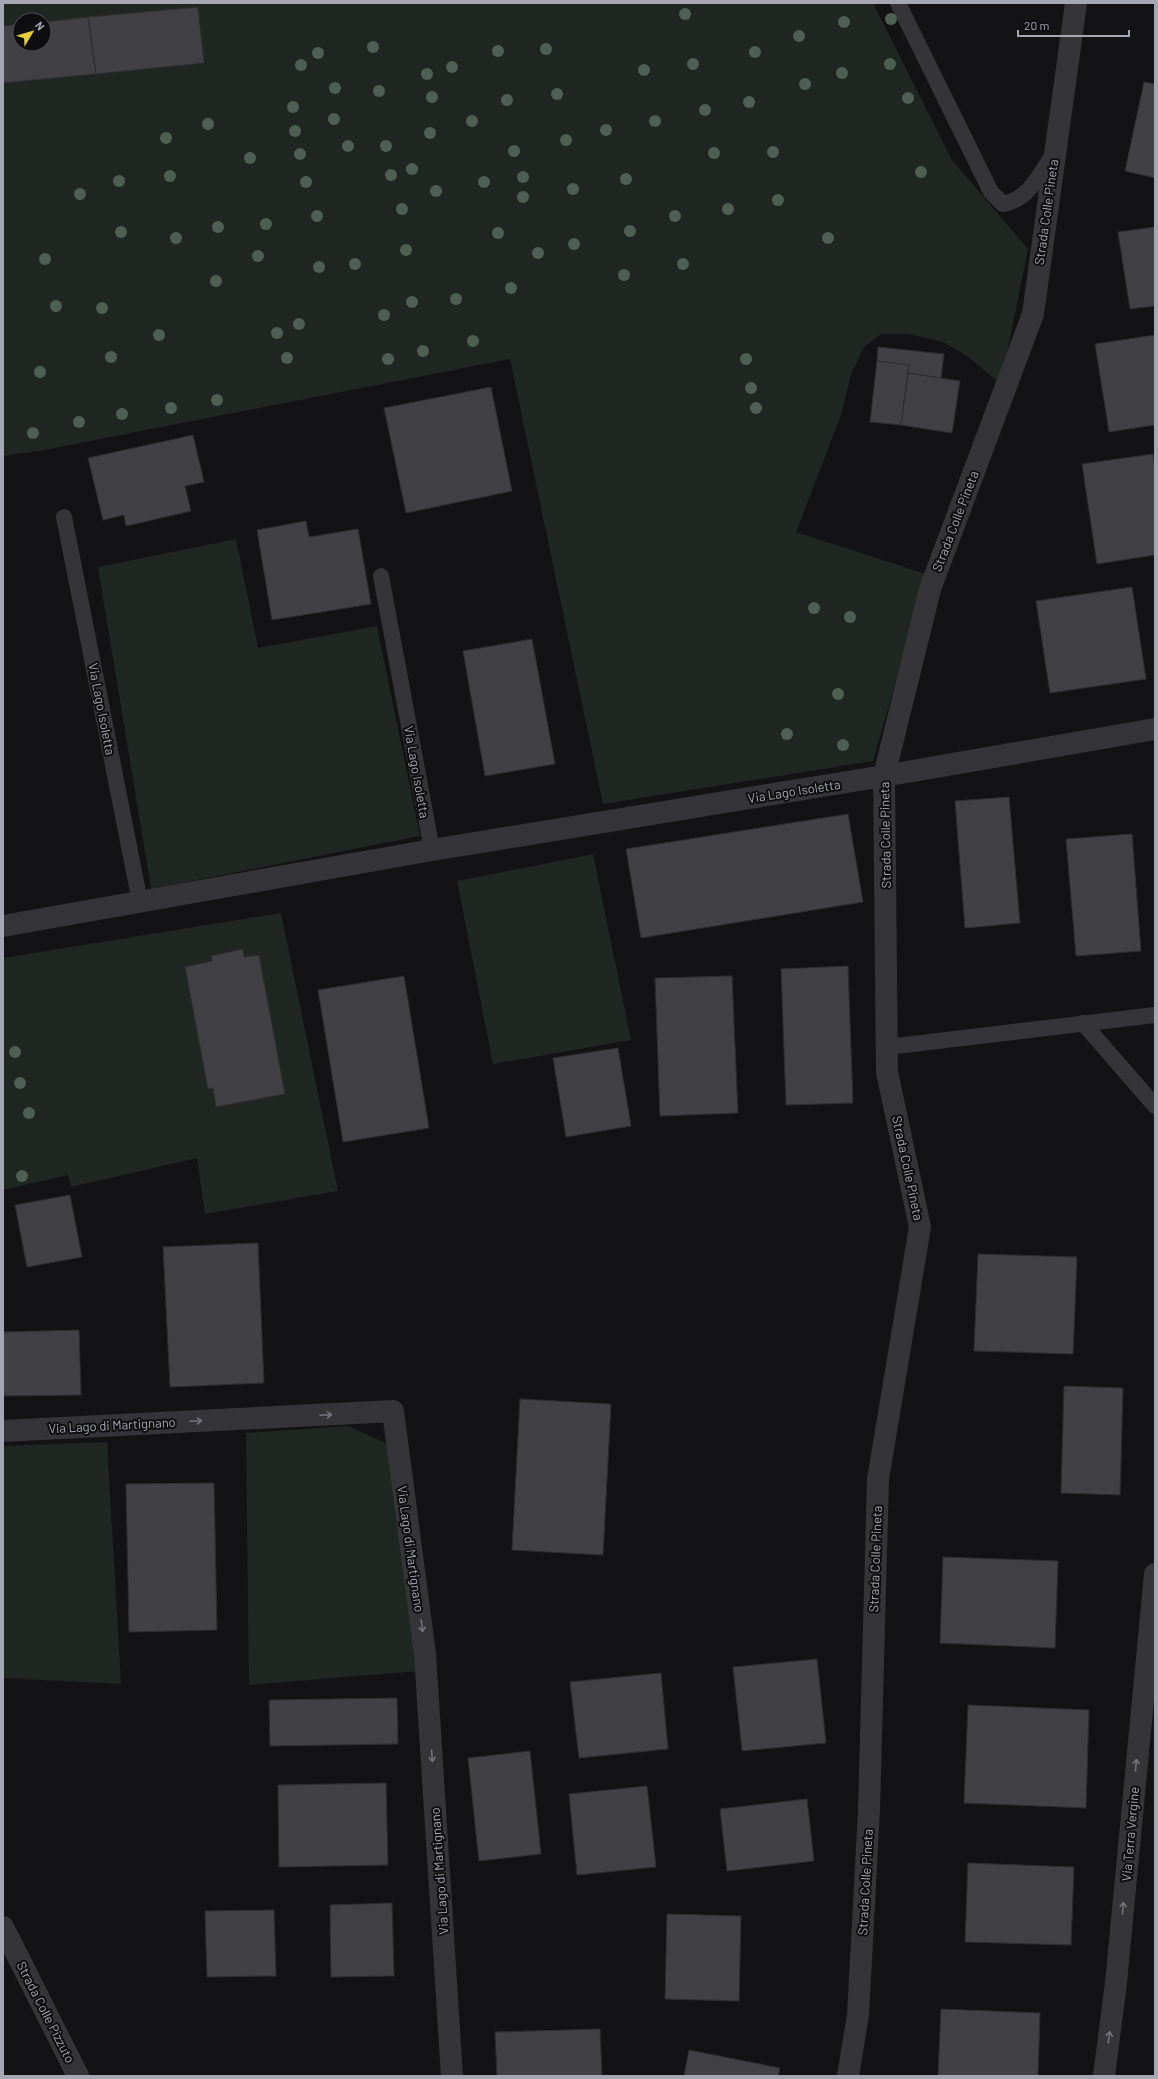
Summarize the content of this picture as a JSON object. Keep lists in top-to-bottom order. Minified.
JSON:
{"streets":{"street":["Strada Colle Pineta","Via Lago Isoletta","Via Lago di Martignano","Via Terra Vergine","Strada Colle Pizzuto"]},"crossings":[["Strada Colle Pineta","Via Lago Isoletta"]],"one_way":["Via Terra Vergine"],"scale_bar":"20 m","north":"top right"}
